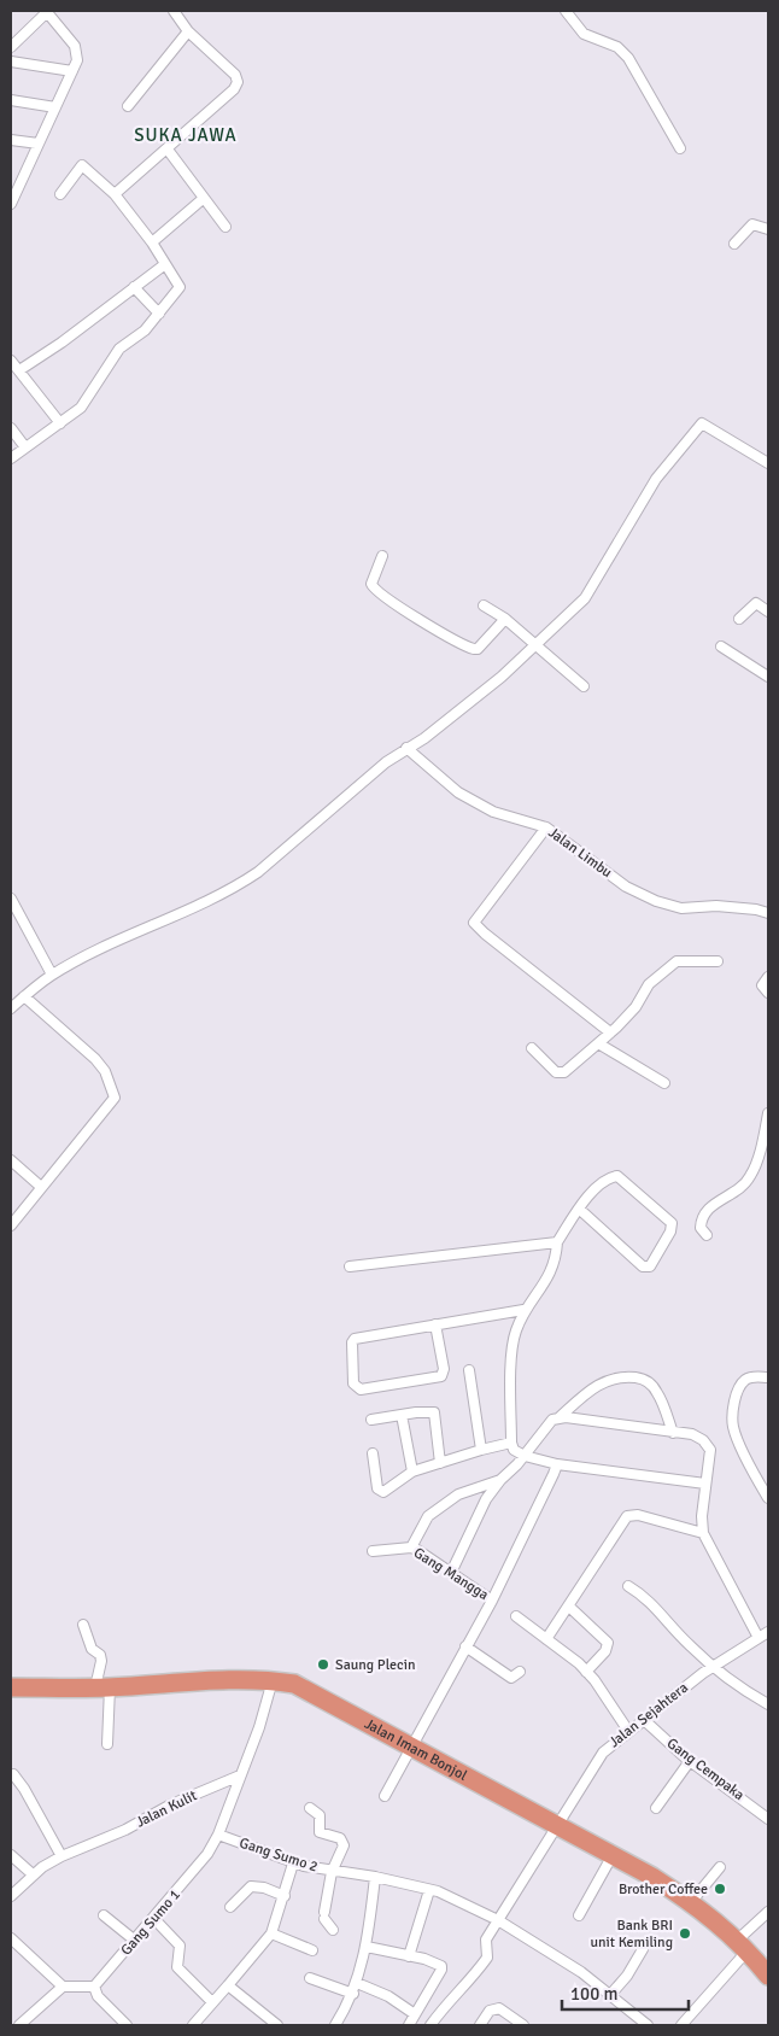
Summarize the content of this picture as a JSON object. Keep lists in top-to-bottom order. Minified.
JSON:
{"streets":{"highway":["Jalan Imam Bonjol"],"street":["Jalan Limbu","Gang Mangga","Jalan Sejahtera","Gang Cempaka","Jalan Kulit","Gang Sumo 2","Gang Sumo 1"]},"crossings":[["Jalan Sejahtera","Jalan Imam Bonjol"],["Jalan Sejahtera","Gang Cempaka"],["Jalan Sejahtera","Gang Sumo 2"],["Jalan Kulit","Gang Sumo 1"],["Gang Sumo 2","Gang Sumo 1"]],"districts":["SUKA JAWA"],"places":["Saung Plecin","Brother Coffee","Bank BRI unit Kemiling"],"scale_bar":"100 m"}
